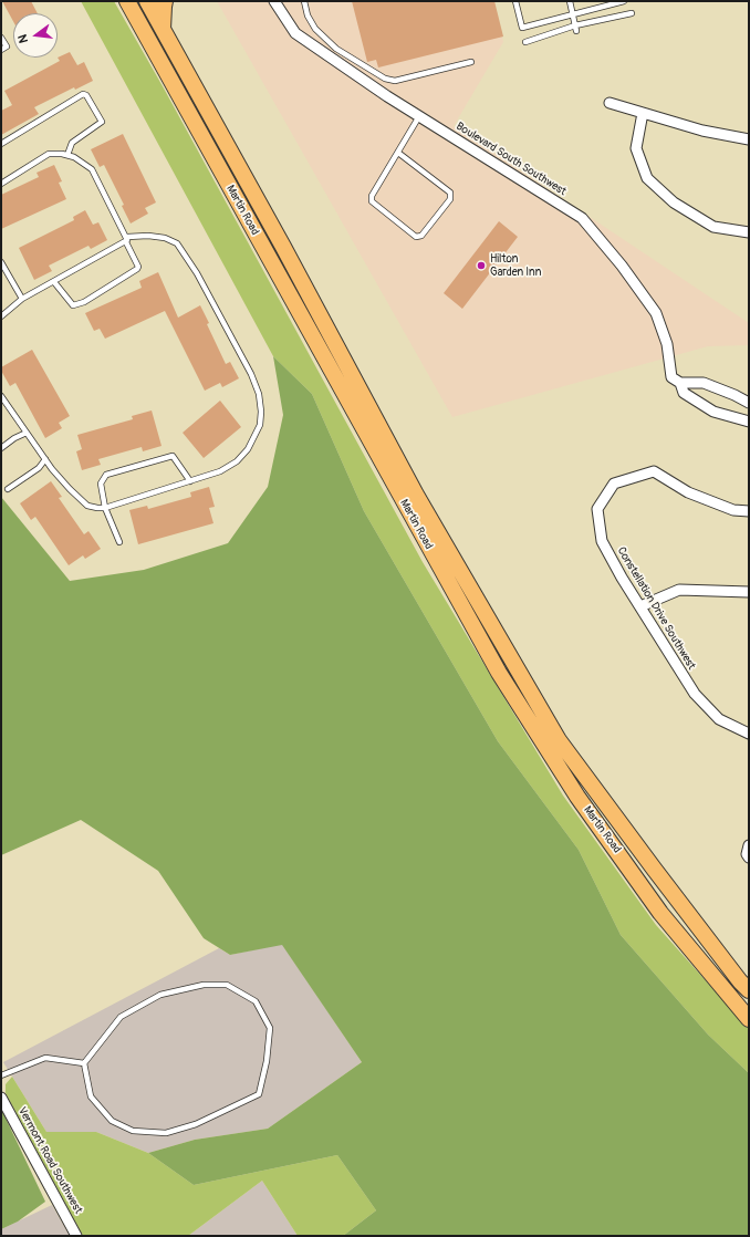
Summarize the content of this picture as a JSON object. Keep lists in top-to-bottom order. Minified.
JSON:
{"streets":{"main road":["Martin Road"],"street":["Boulevard South Southwest","Constellation Drive Southwest","Vermont Road Southwest"]},"places":["Hilton Garden Inn"],"north":"left"}
